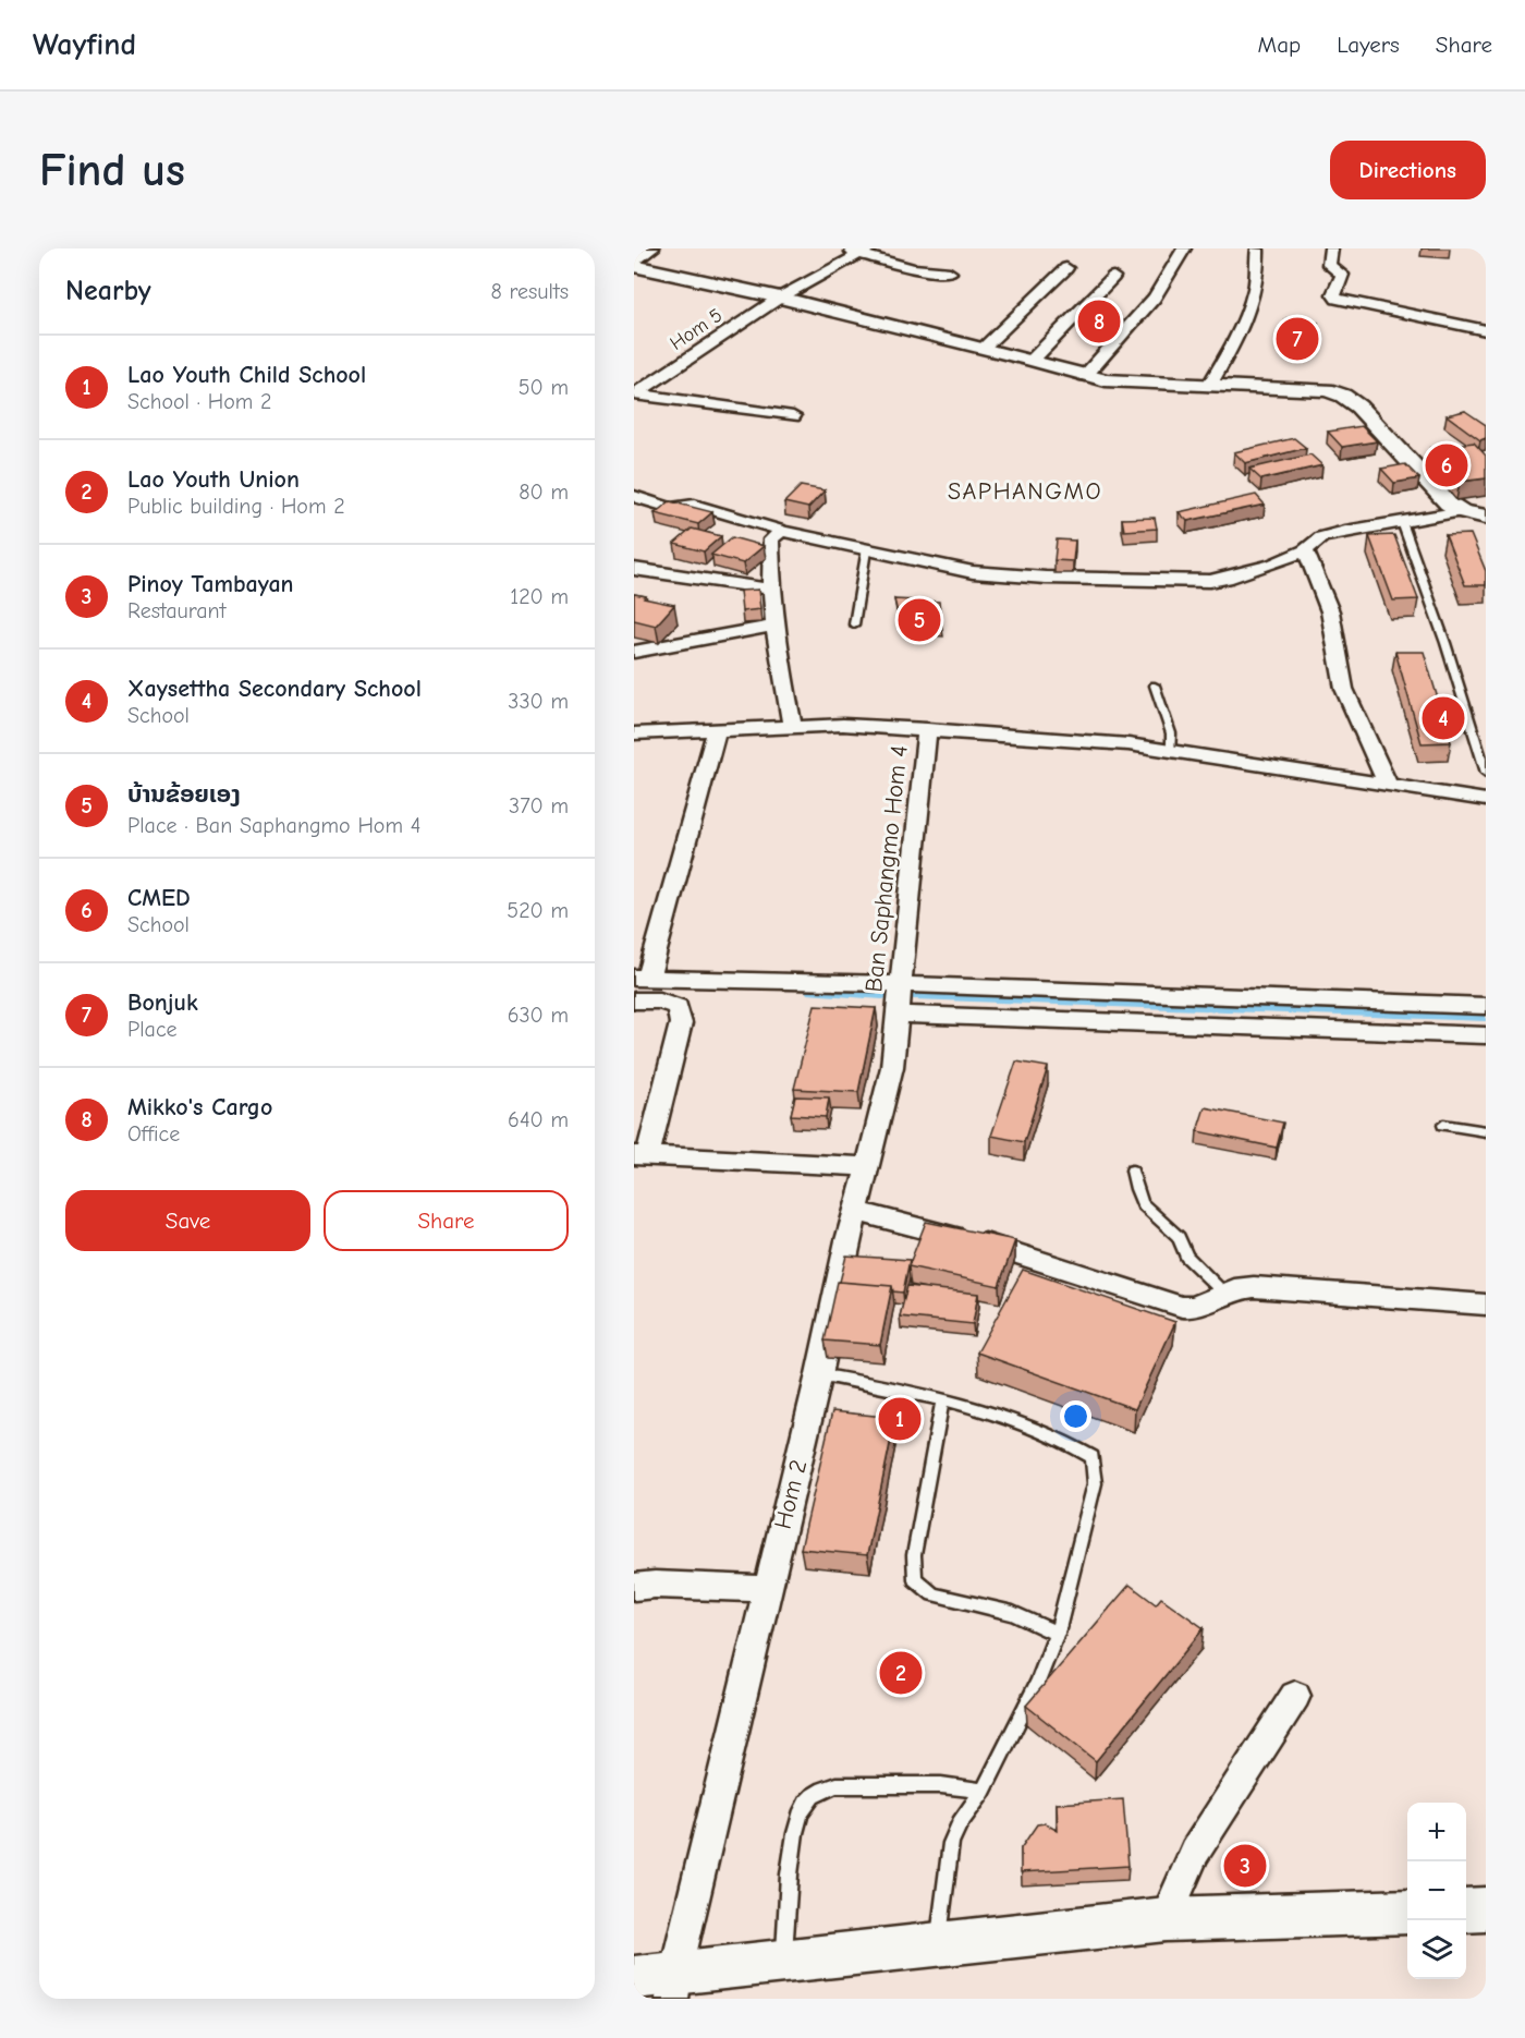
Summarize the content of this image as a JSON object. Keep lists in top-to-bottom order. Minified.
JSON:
{"streets":{"street":["Hom 5","Ban Saphangmo Hom 4","Hom 2"]},"crossings":[["Ban Saphangmo Hom 4","Hom 2"]],"districts":["SAPHANGMO"],"page":{"header":"Wayfind","nav":["Map","Layers","Share"],"buttons":["Directions",["Save","Share"]],"title":"Find us","heading":["Nearby","8 results"],"pins":["8","7","6","5","4","1","2","3"],"list":[{"mark":"1","name":"Lao Youth Child School","note":"School · Hom 2","value":"50 m"},{"mark":"2","name":"Lao Youth Union","note":"Public building · Hom 2","value":"80 m"},{"mark":"3","name":"Pinoy Tambayan","note":"Restaurant","value":"120 m"},{"mark":"4","name":"Xaysettha Secondary School","note":"School","value":"330 m"},{"mark":"5","name":"ບ້ານຂ້ອຍເອງ","note":"Place · Ban Saphangmo Hom 4","value":"370 m"},{"mark":"6","name":"CMED","note":"School","value":"520 m"},{"mark":"7","name":"Bonjuk","note":"Place","value":"630 m"},{"mark":"8","name":"Mikko's Cargo","note":"Office","value":"640 m"}],"map_buttons":["+","−"]}}
